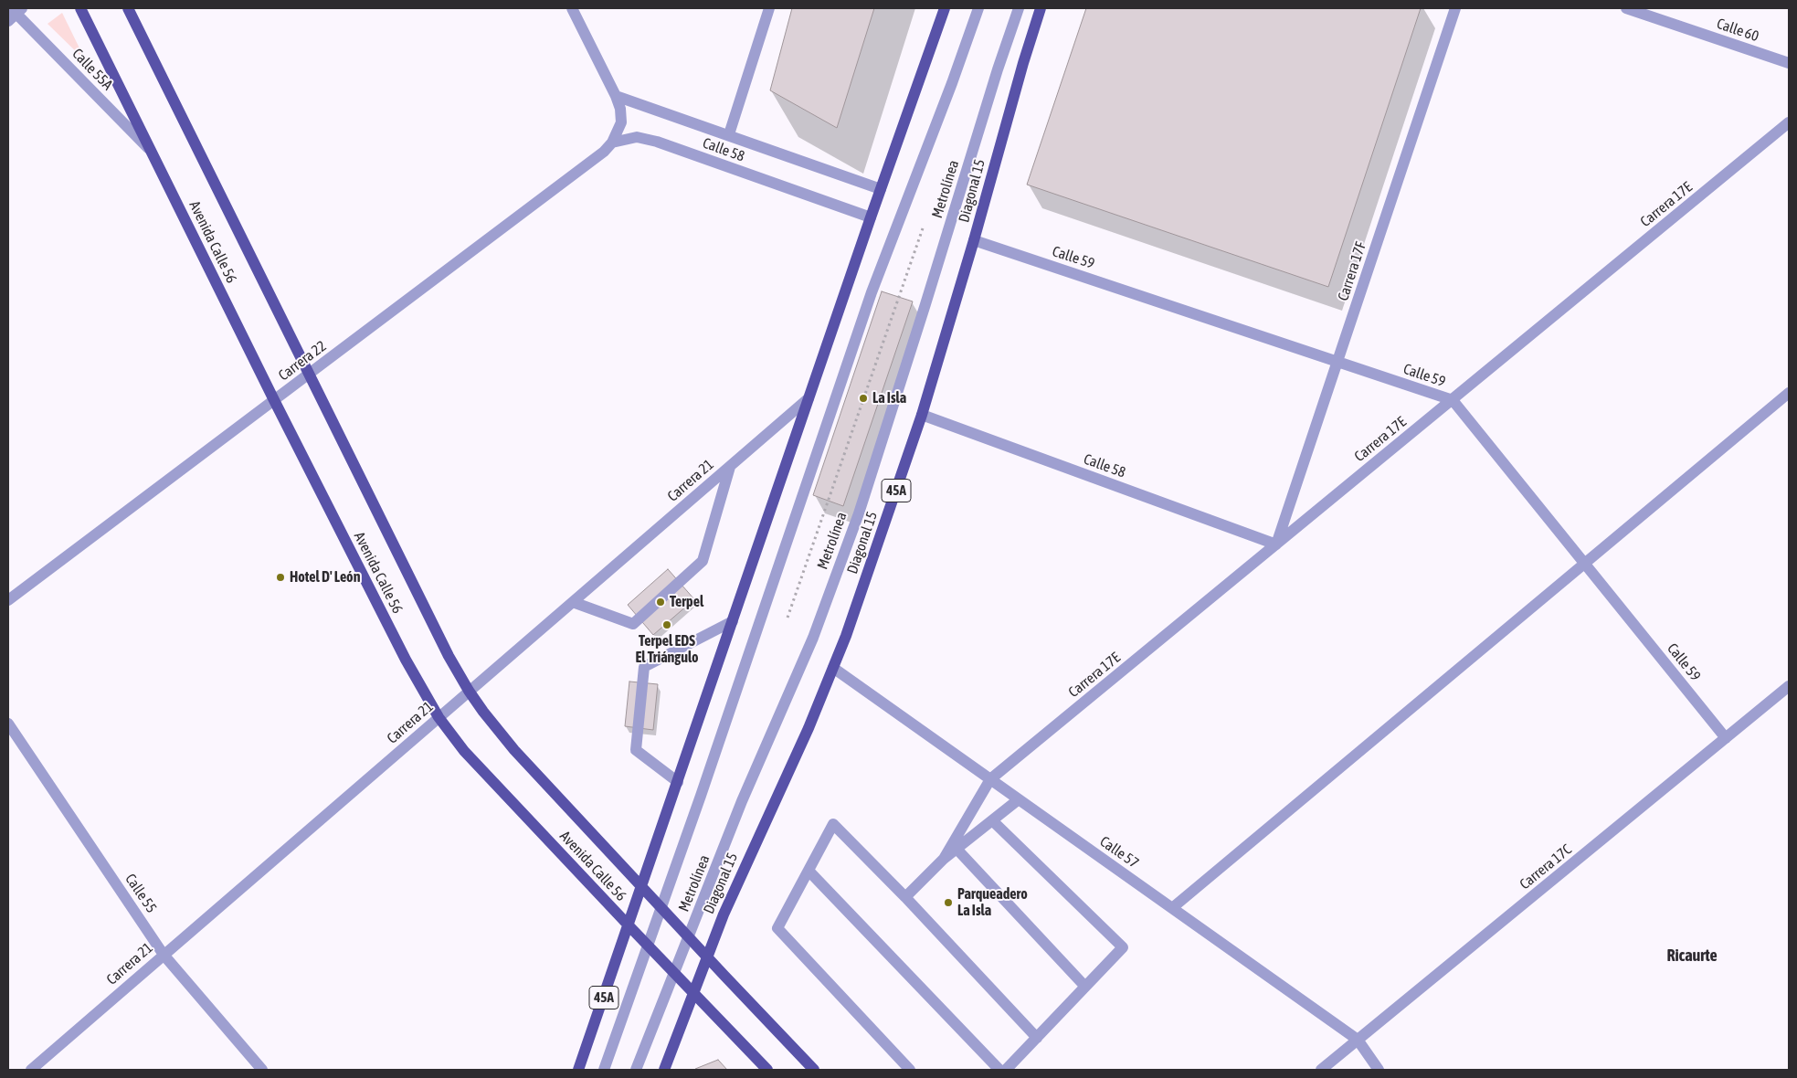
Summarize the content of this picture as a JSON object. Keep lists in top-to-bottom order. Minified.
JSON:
{"streets":{"main road":["Diagonal 15","Avenida Calle 56","45A"],"street":["Calle 60","Calle 55A","Calle 58","Metrolínea","Carrera 17E","Calle 59","Carrera 17F","Carrera 22","Carrera 21","Calle 57","Carrera 17C","Calle 55"]},"crossings":[["Calle 55A","Avenida Calle 56"],["Calle 58","Diagonal 15"],["Calle 58","Carrera 17E"],["Calle 58","Carrera 17F"],["Calle 58","Carrera 22"],["Calle 58","45A"],["Metrolínea","Avenida Calle 56"],["Diagonal 15","Avenida Calle 56"],["Diagonal 15","Calle 59"],["Diagonal 15","Calle 57"],["Carrera 17E","Calle 59"],["Carrera 17E","Carrera 17F"],["Carrera 17E","Calle 57"],["Avenida Calle 56","Carrera 22"],["Avenida Calle 56","Carrera 21"],["Avenida Calle 56","45A"],["Calle 59","Carrera 17F"],["Calle 59","Carrera 17C"],["Carrera 21","45A"],["Carrera 21","Calle 55"],["Calle 57","Carrera 17C"]],"districts":["Ricaurte"],"places":["La Isla","Hotel D' León","Terpel","Terpel EDS El Triángulo","Parqueadero La Isla"]}
